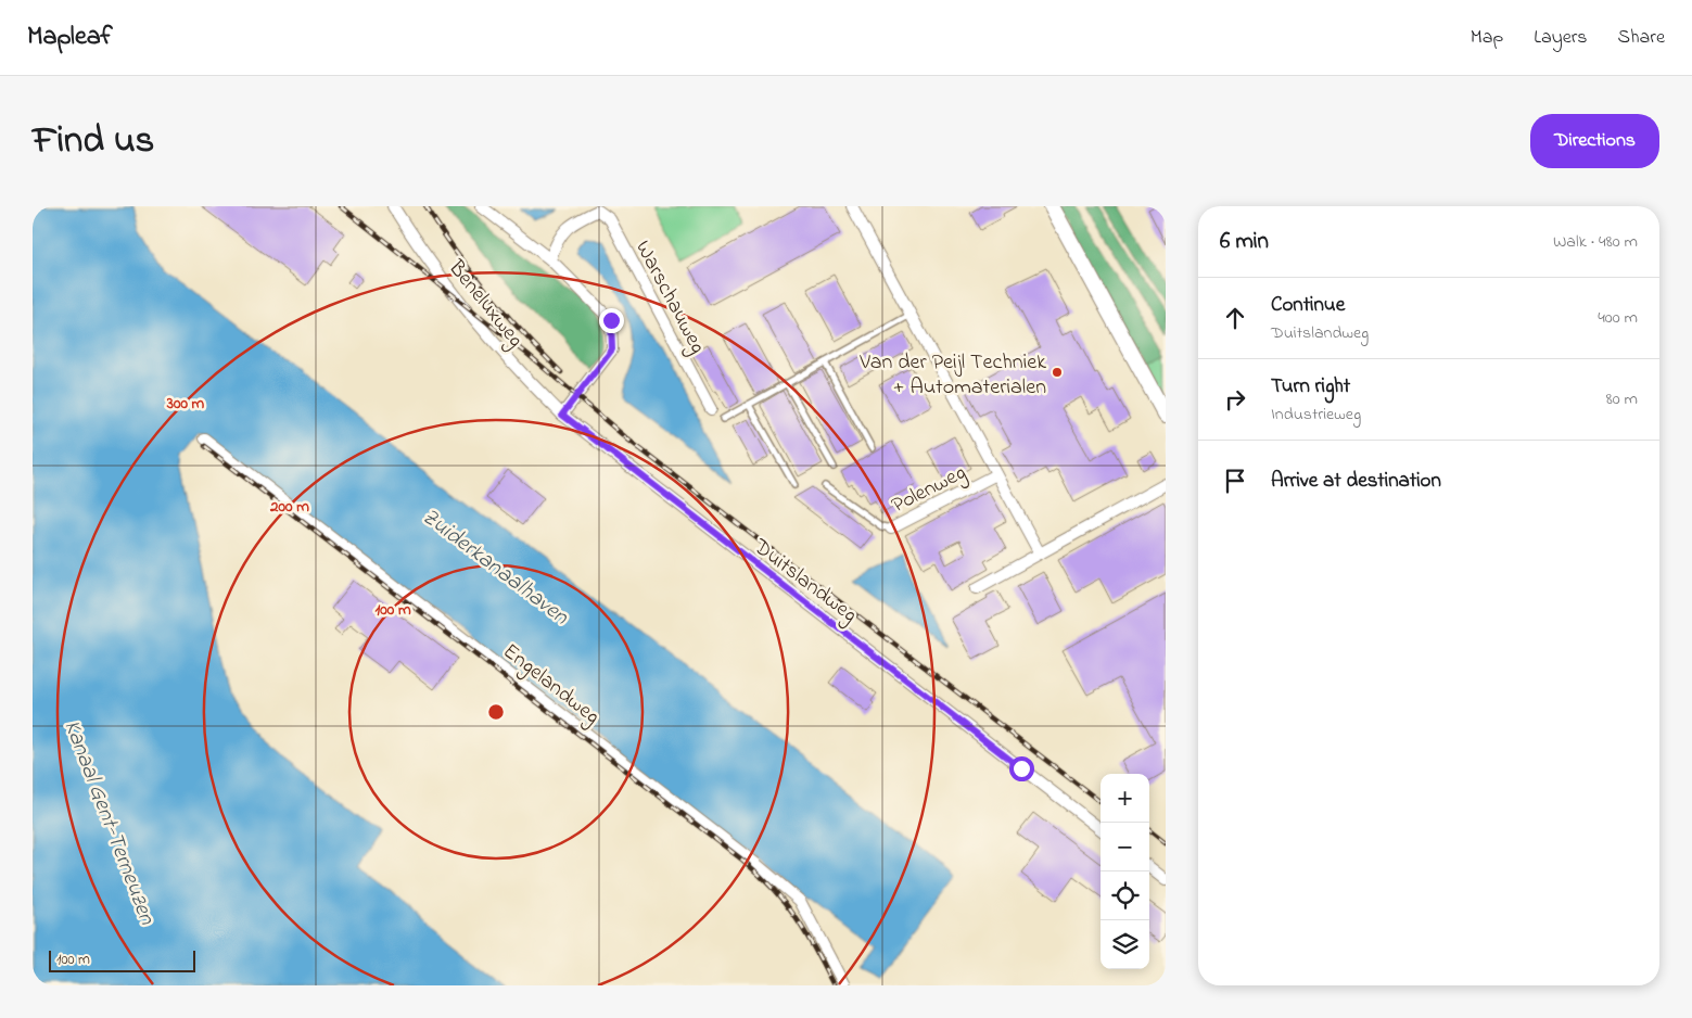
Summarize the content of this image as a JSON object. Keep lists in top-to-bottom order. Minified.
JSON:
{"streets":{"street":["Warschauweg","Beneluxweg","Polenweg","Duitslandweg","Engelandweg"]},"crossings":[["Beneluxweg","Duitslandweg"]],"water":["Zuiderkanaalhaven","Kanaal Gent-Terneuzen"],"places":["Van der Peijl Techniek + Automaterialen"],"scale_bar":"100 m","page":{"header":"Mapleaf","nav":["Map","Layers","Share"],"title":"Find us","buttons":"Directions","heading":["6 min","Walk · 480 m"],"list":[["Continue","Duitslandweg","400 m"],["Turn right","Industrieweg","80 m"],"Arrive at destination"],"map_buttons":["+","−"],"scale":"100 m"},"rings":["300 m","200 m","100 m"]}
